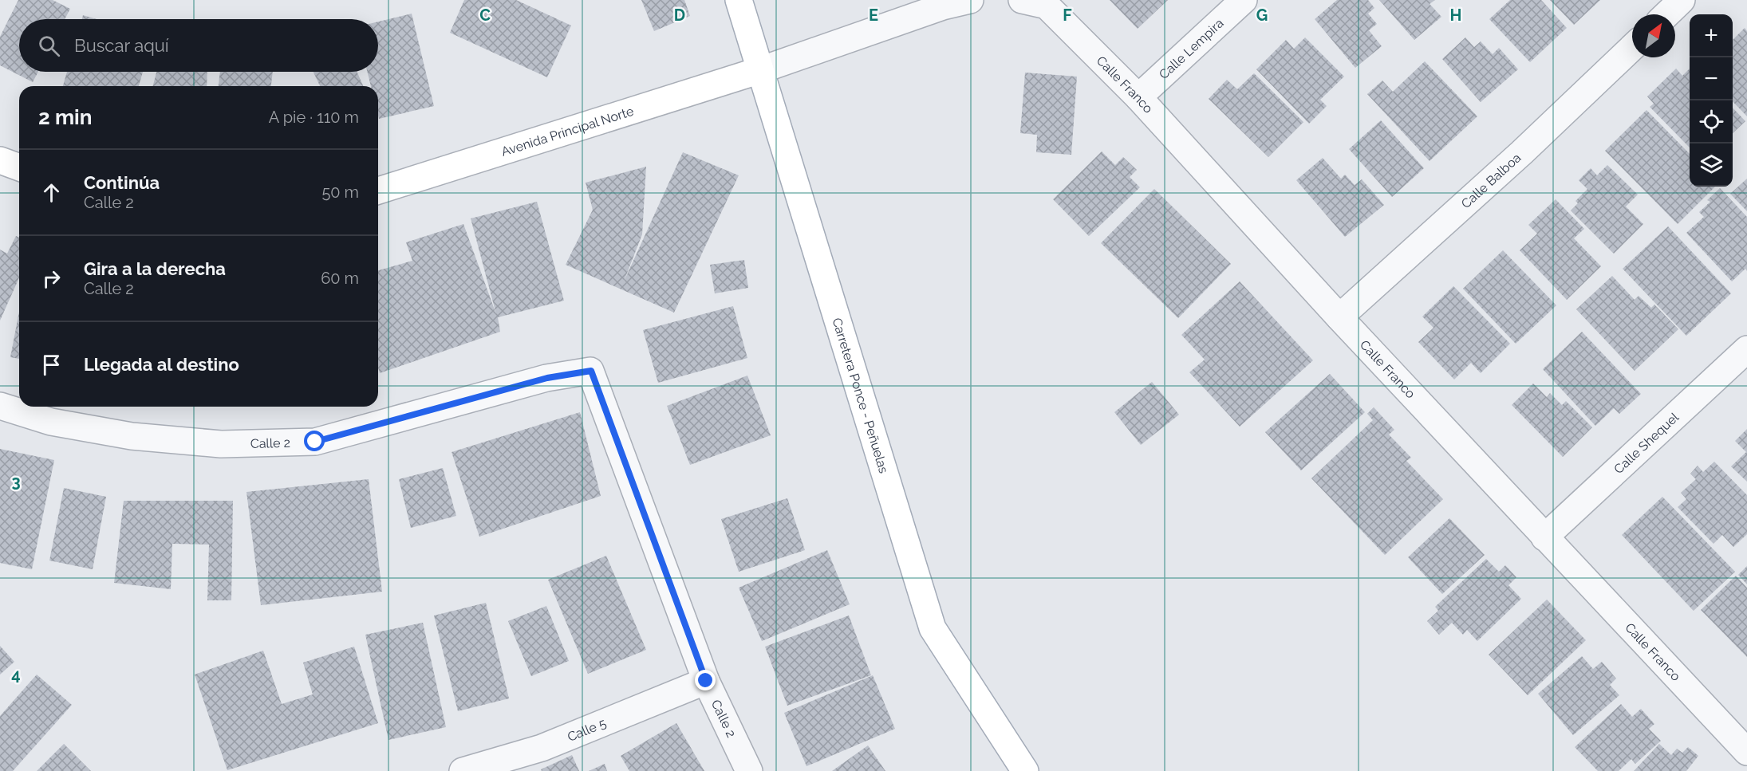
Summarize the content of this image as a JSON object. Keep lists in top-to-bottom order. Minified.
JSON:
{"streets":{"main road":["Avenida Principal Norte","Carretera Ponce - Peñuelas"],"street":["Calle Lempira","Calle Franco","Calle Balboa","Calle 2","Calle Shequel","Calle 5"]},"crossings":[["Calle Lempira","Calle Franco"],["Calle Franco","Calle Balboa"],["Calle Franco","Calle Shequel"],["Avenida Principal Norte","Carretera Ponce - Peñuelas"],["Calle 2","Calle 5"]],"north":"top right","page":{"map_buttons":["+","−"],"search":"Buscar aquí","heading":["2 min","A pie · 110 m"],"list":[["Continúa","Calle 2","50 m"],["Gira a la derecha","Calle 2","60 m"],"Llegada al destino"]},"grid":{"columns":["C","D","E","F","G","H"],"rows":["3","4"]}}
